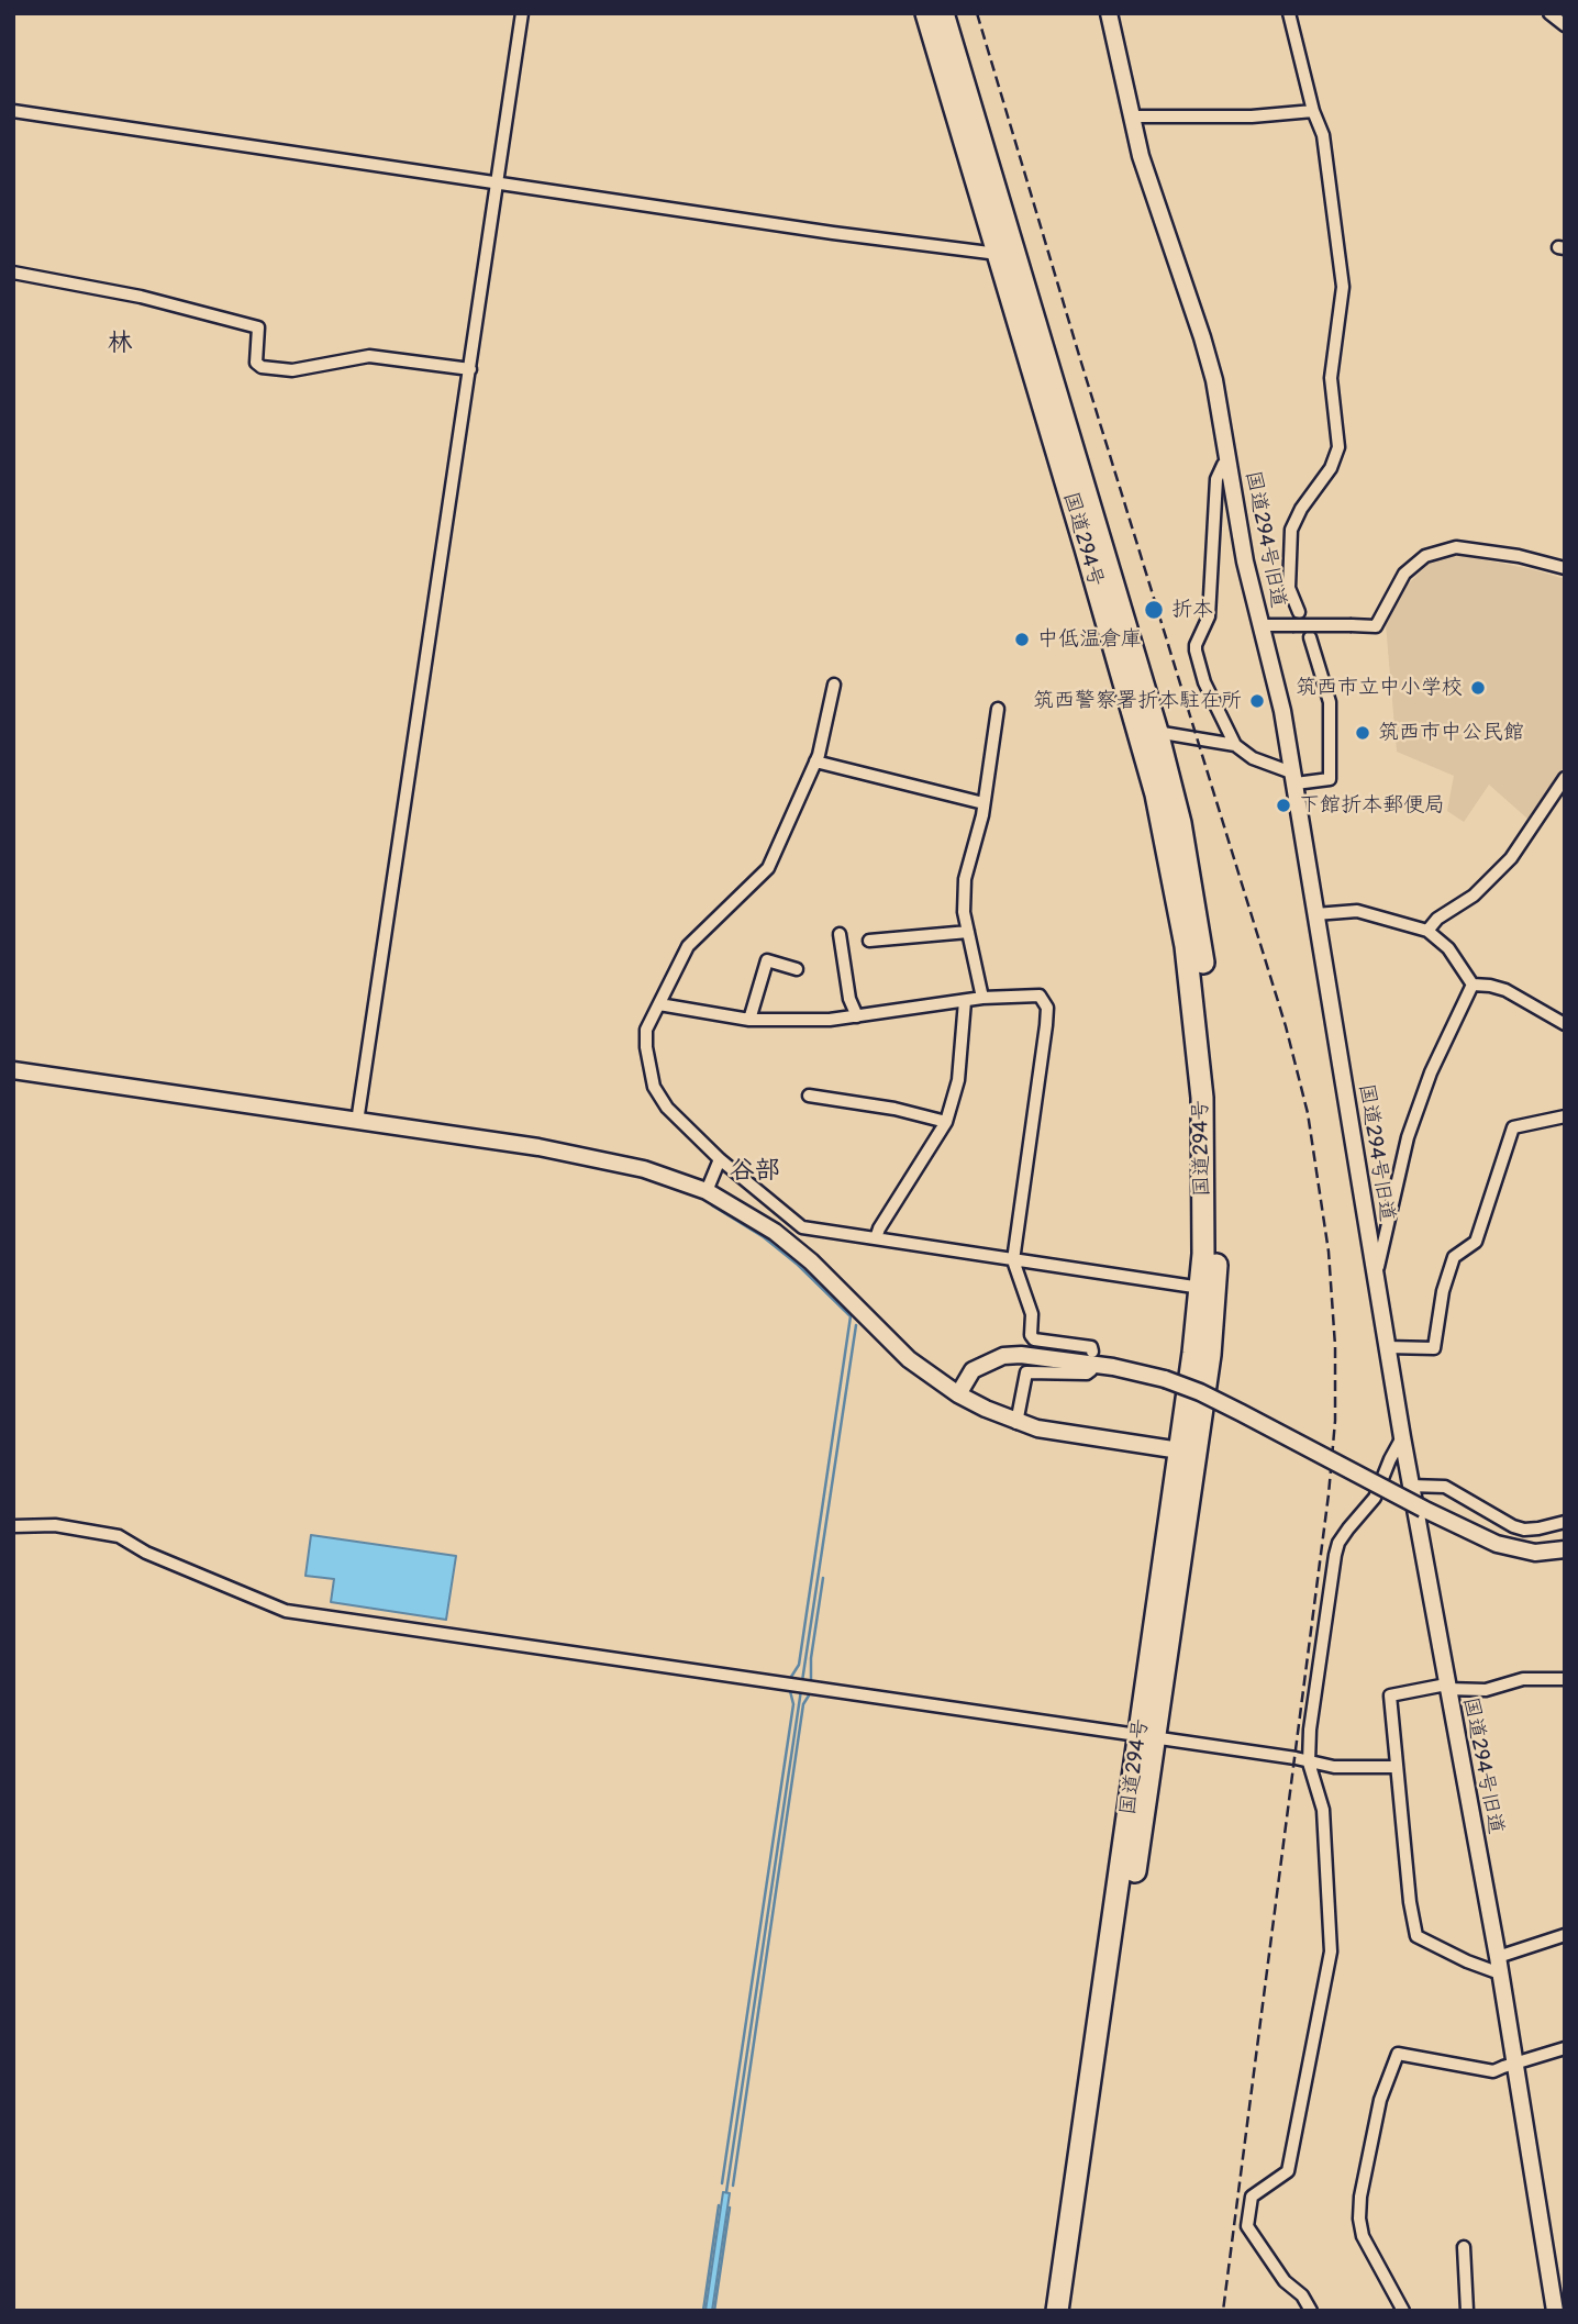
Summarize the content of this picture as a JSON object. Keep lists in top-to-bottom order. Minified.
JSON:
{"streets":{"highway":["国道294号"],"street":["国道294号旧道"]},"districts":["林","谷部"],"places":["折本","中低温倉庫","筑西市立中小学校","筑西警察署折本駐在所","筑西市中公民館","下館折本郵便局"]}
